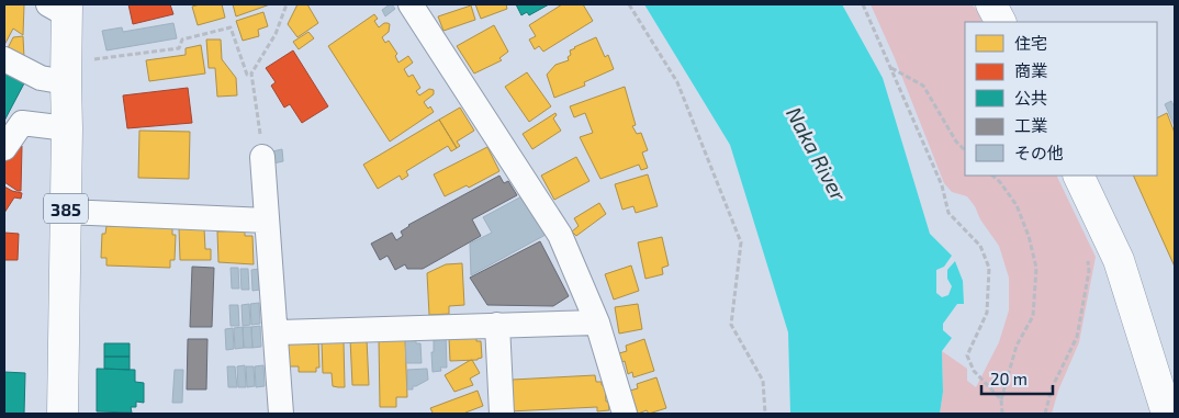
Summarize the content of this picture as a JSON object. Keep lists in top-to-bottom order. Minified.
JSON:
{"streets":{"main road":["385"]},"water":["Naka River"],"legend":["住宅","商業","公共","工業","その他"],"scale_bar":"20 m"}
